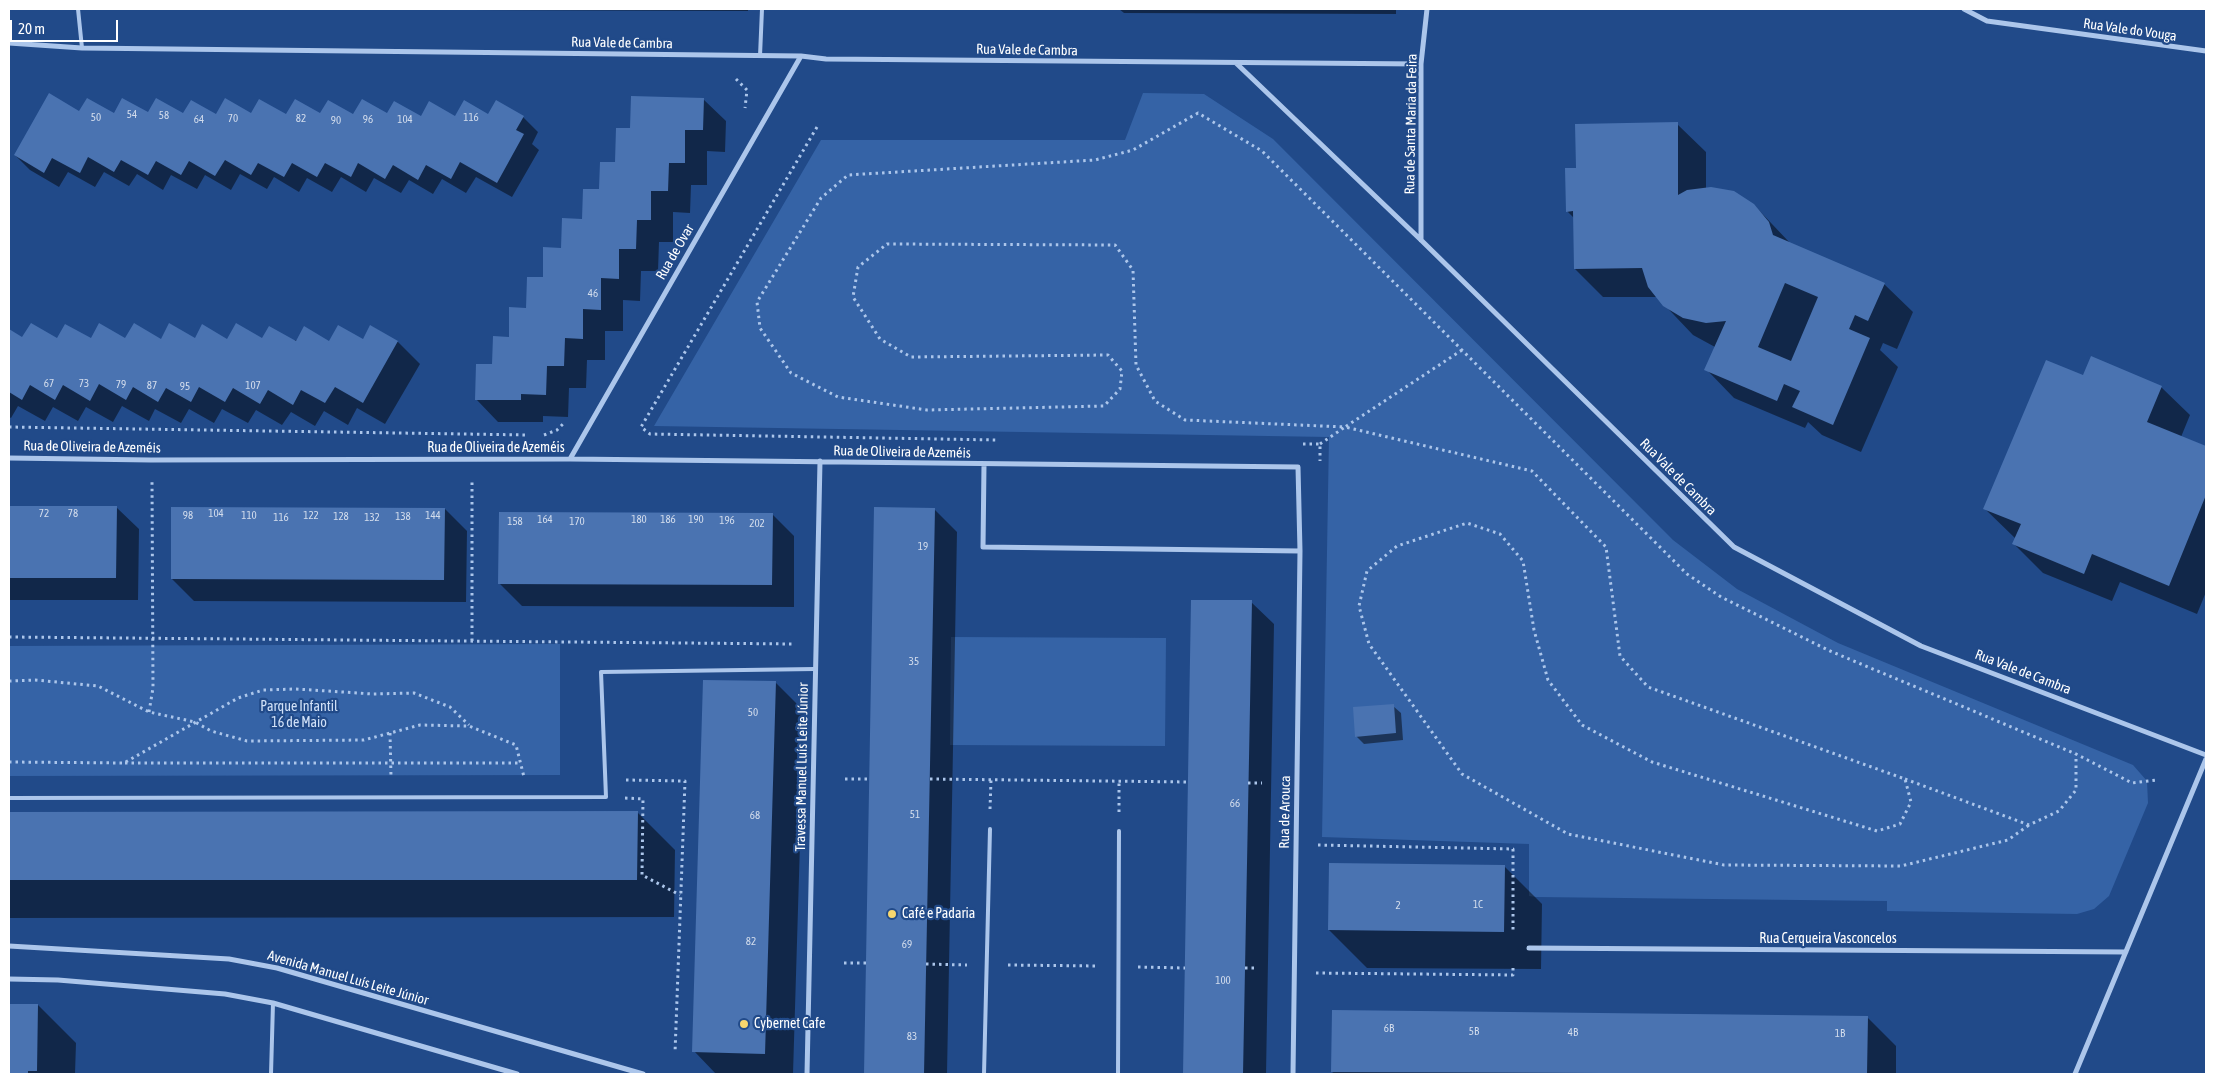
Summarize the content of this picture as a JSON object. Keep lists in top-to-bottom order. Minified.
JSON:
{"streets":{"street":["Rua Vale do Vouga","Rua Vale de Cambra","Rua de Santa Maria da Feira","Rua de Ovar","Rua de Oliveira de Azeméis","Travessa Manuel Luís Leite Júnior","Rua de Arouca","Rua Cerqueira Vasconcelos","Avenida Manuel Luís Leite Júnior"]},"crossings":[["Rua Vale de Cambra","Rua de Santa Maria da Feira"],["Rua Vale de Cambra","Rua de Ovar"],["Rua de Ovar","Rua de Oliveira de Azeméis"],["Rua de Oliveira de Azeméis","Travessa Manuel Luís Leite Júnior"],["Rua de Oliveira de Azeméis","Rua de Arouca"]],"parks":["Parque Infantil 16 de Maio"],"places":["Café e Padaria","Cybernet Cafe"],"house_numbers":["54","58","50","116","70","82","64","96","104","90","46","67","73","79","87","107","95","72","78","104","98","110","122","144","128","138","116","132","164","180","186","190","196","158","170","202","19","35","50","66","51","68","1C","2","82","69","100","6B","5B","4B","1B","83"],"scale_bar":"20 m"}
